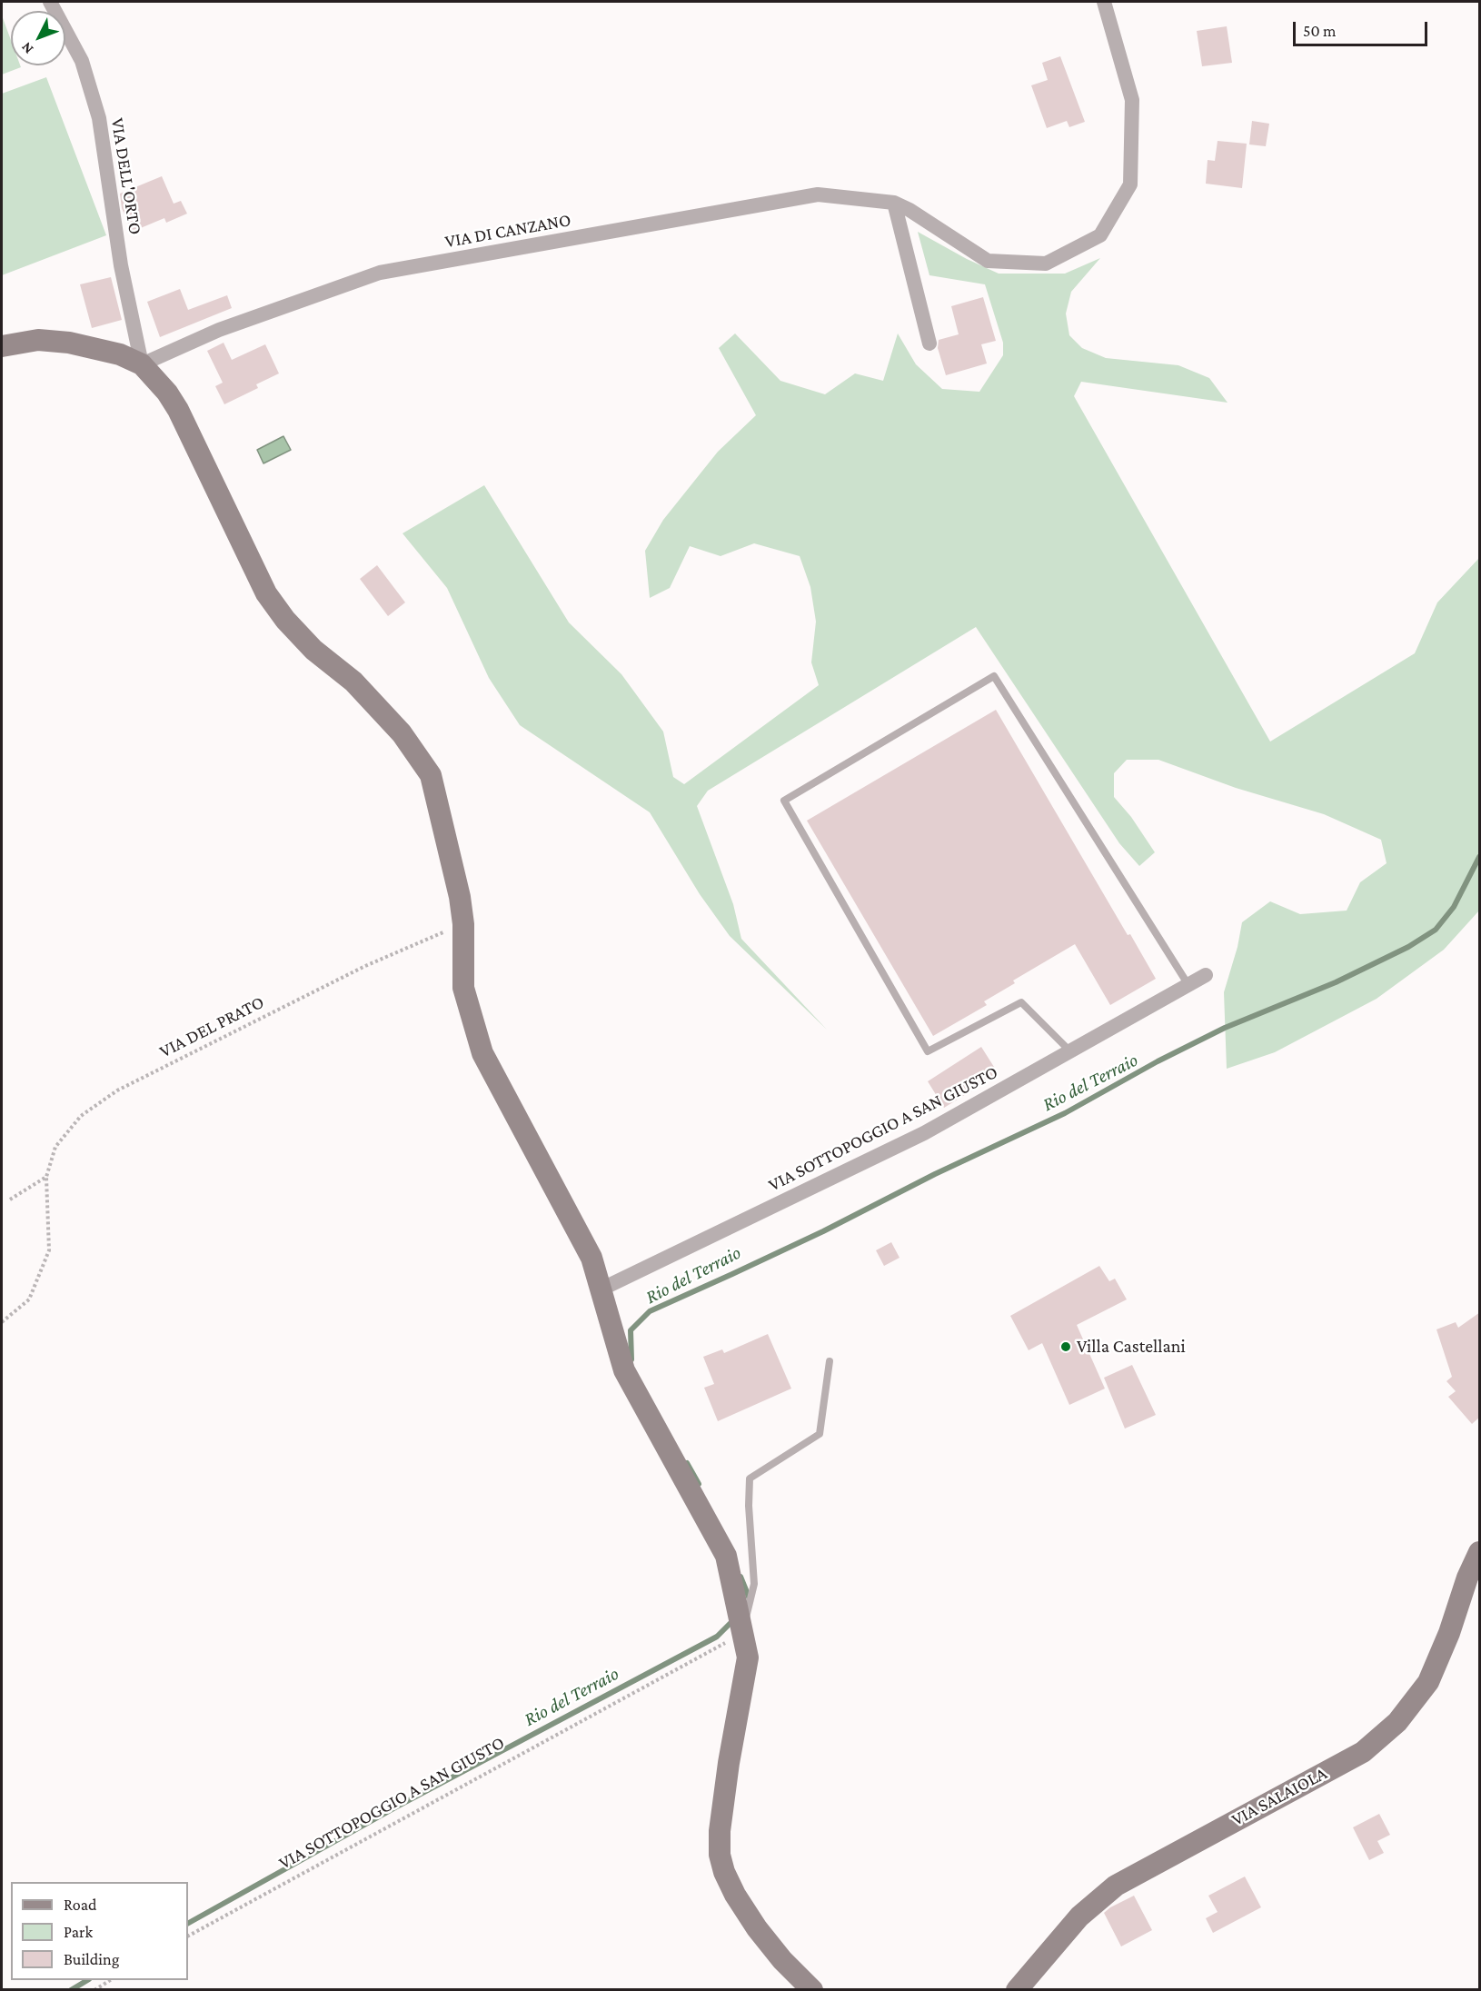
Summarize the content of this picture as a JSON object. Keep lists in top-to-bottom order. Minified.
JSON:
{"streets":{"street":["VIA DELL'ORTO","VIA DI CANZANO","VIA SOTTOPOGGIO A SAN GIUSTO","VIA SALAIOLA"],"path":["VIA DEL PRATO"]},"crossings":[["VIA DELL'ORTO","VIA DI CANZANO"]],"water":["Rio del Terraio"],"places":["Villa Castellani"],"legend":["Road","Park","Building"],"scale_bar":"50 m","north":"bottom left"}
